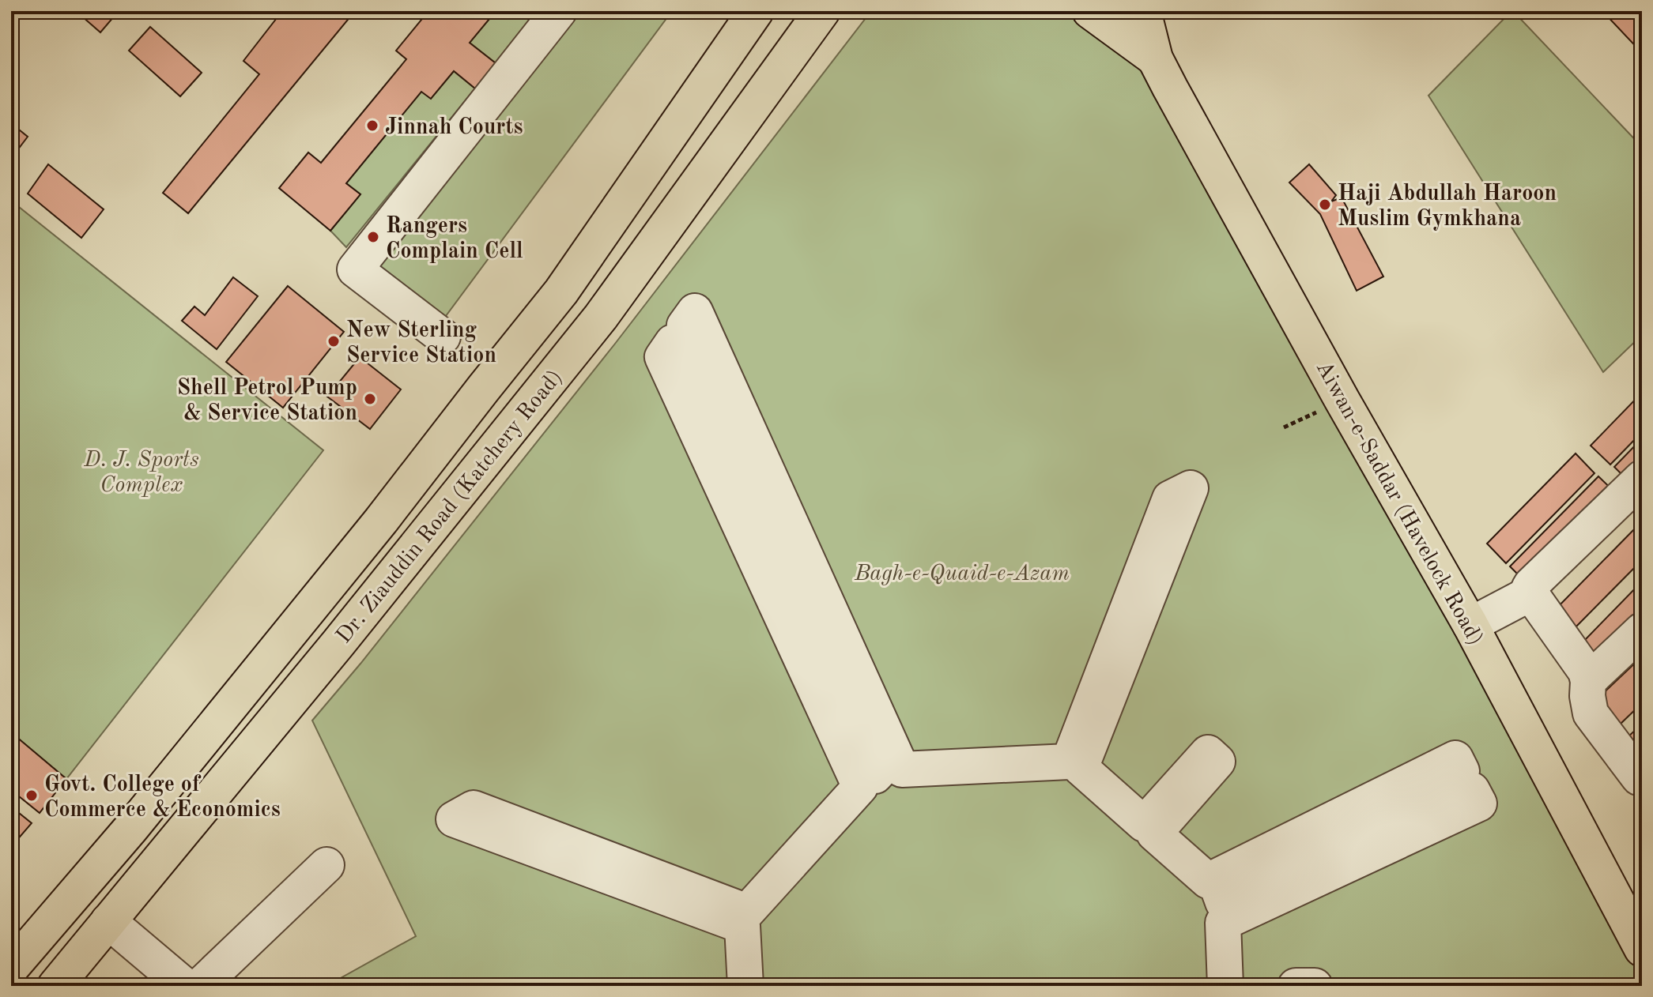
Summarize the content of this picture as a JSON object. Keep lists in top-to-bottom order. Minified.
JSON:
{"streets":{"main road":["Aiwan-e-Saddar (Havelock Road)","Dr. Ziauddin Road (Katchery Road)"]},"parks":["D. J. Sports Complex","Bagh-e-Quaid-e-Azam"],"places":["Jinnah Courts","Haji Abdullah Haroon Muslim Gymkhana","Rangers Complain Cell","New Sterling Service Station","Shell Petrol Pump & Service Station","Govt. College of Commerce & Economics"]}
